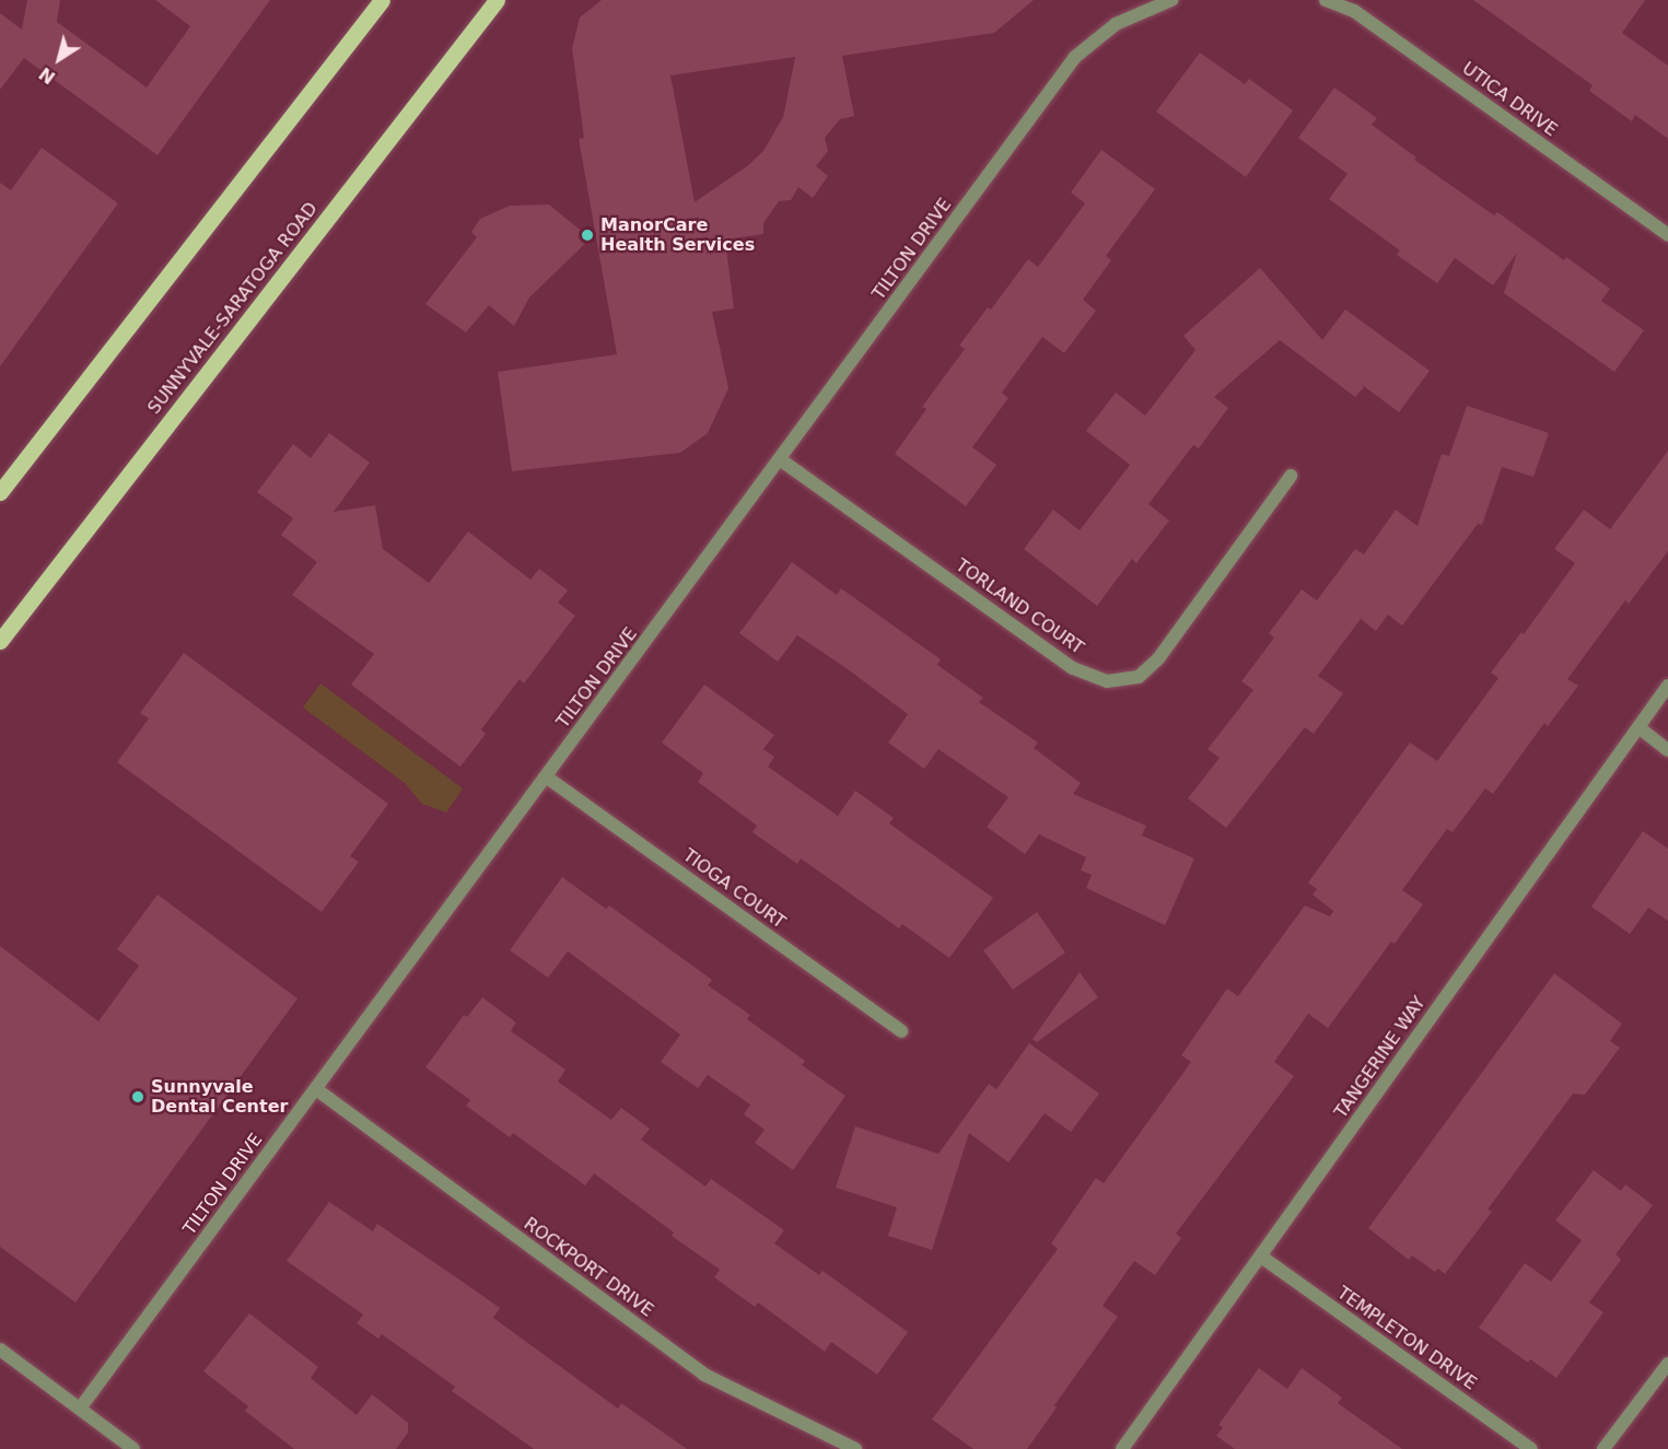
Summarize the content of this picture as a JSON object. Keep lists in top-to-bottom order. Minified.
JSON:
{"streets":{"main road":["SUNNYVALE-SARATOGA ROAD"],"street":["UTICA DRIVE","TILTON DRIVE","TORLAND COURT","TIOGA COURT","TANGERINE WAY","ROCKPORT DRIVE","TEMPLETON DRIVE"]},"crossings":[["TILTON DRIVE","TORLAND COURT"],["TILTON DRIVE","TIOGA COURT"],["TILTON DRIVE","ROCKPORT DRIVE"],["TANGERINE WAY","TEMPLETON DRIVE"]],"places":["ManorCare Health Services","Sunnyvale Dental Center"],"north":"bottom left"}
